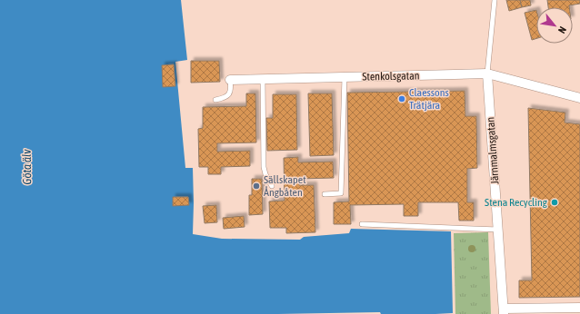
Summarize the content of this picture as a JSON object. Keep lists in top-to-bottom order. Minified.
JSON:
{"streets":{"street":["Stenkolsgatan","Järnmalmsgatan"]},"crossings":[["Stenkolsgatan","Järnmalmsgatan"]],"water":["Göta älv"],"places":["Claessons Trätjära","Sällskapet Ångbåten","Stena Recycling"],"north":"bottom right"}
